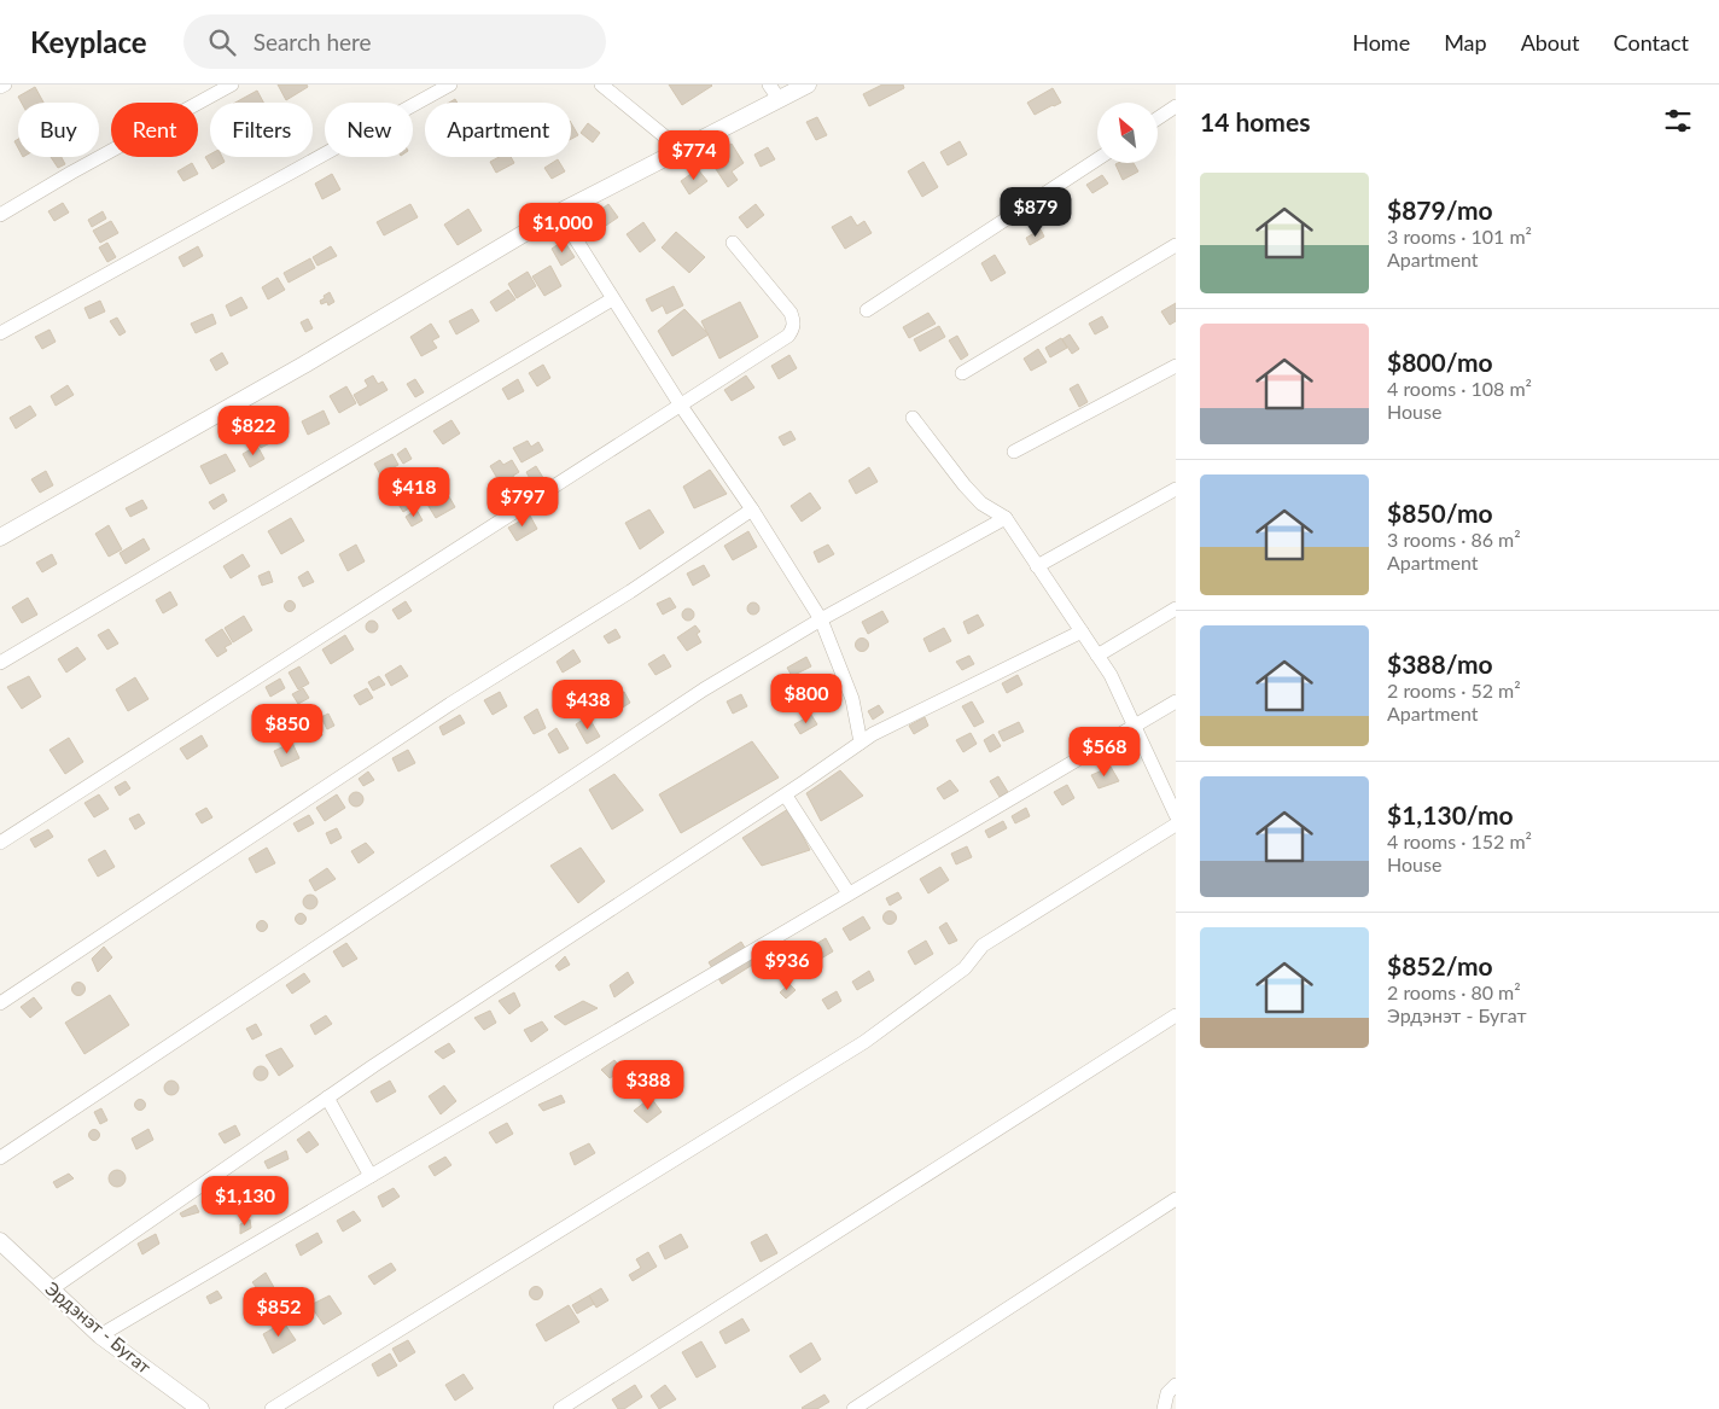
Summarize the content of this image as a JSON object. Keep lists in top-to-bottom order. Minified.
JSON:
{"streets":{"street":["Эрдэнэт - Бугат"]},"north":"top left","page":{"header":"Keyplace","search":"Search here","nav":["Home","Map","About","Contact"],"heading":"14 homes","chip":["Buy","Rent","Filters","New","Apartment"],"price":["$774","$879","$1,000","$822","$418","$797","$800","$438","$850","$568","$936","$388","$1,130","$852"],"list":[{"name":"$879/mo","note":"3 rooms · 101 m² · Apartment"},{"name":"$800/mo","note":"4 rooms · 108 m² · House"},{"name":"$850/mo","note":"3 rooms · 86 m² · Apartment"},{"name":"$388/mo","note":"2 rooms · 52 m² · Apartment"},{"name":"$1,130/mo","note":"4 rooms · 152 m² · House"},{"name":"$852/mo","note":"2 rooms · 80 m² · Эрдэнэт - Бугат"}]}}
